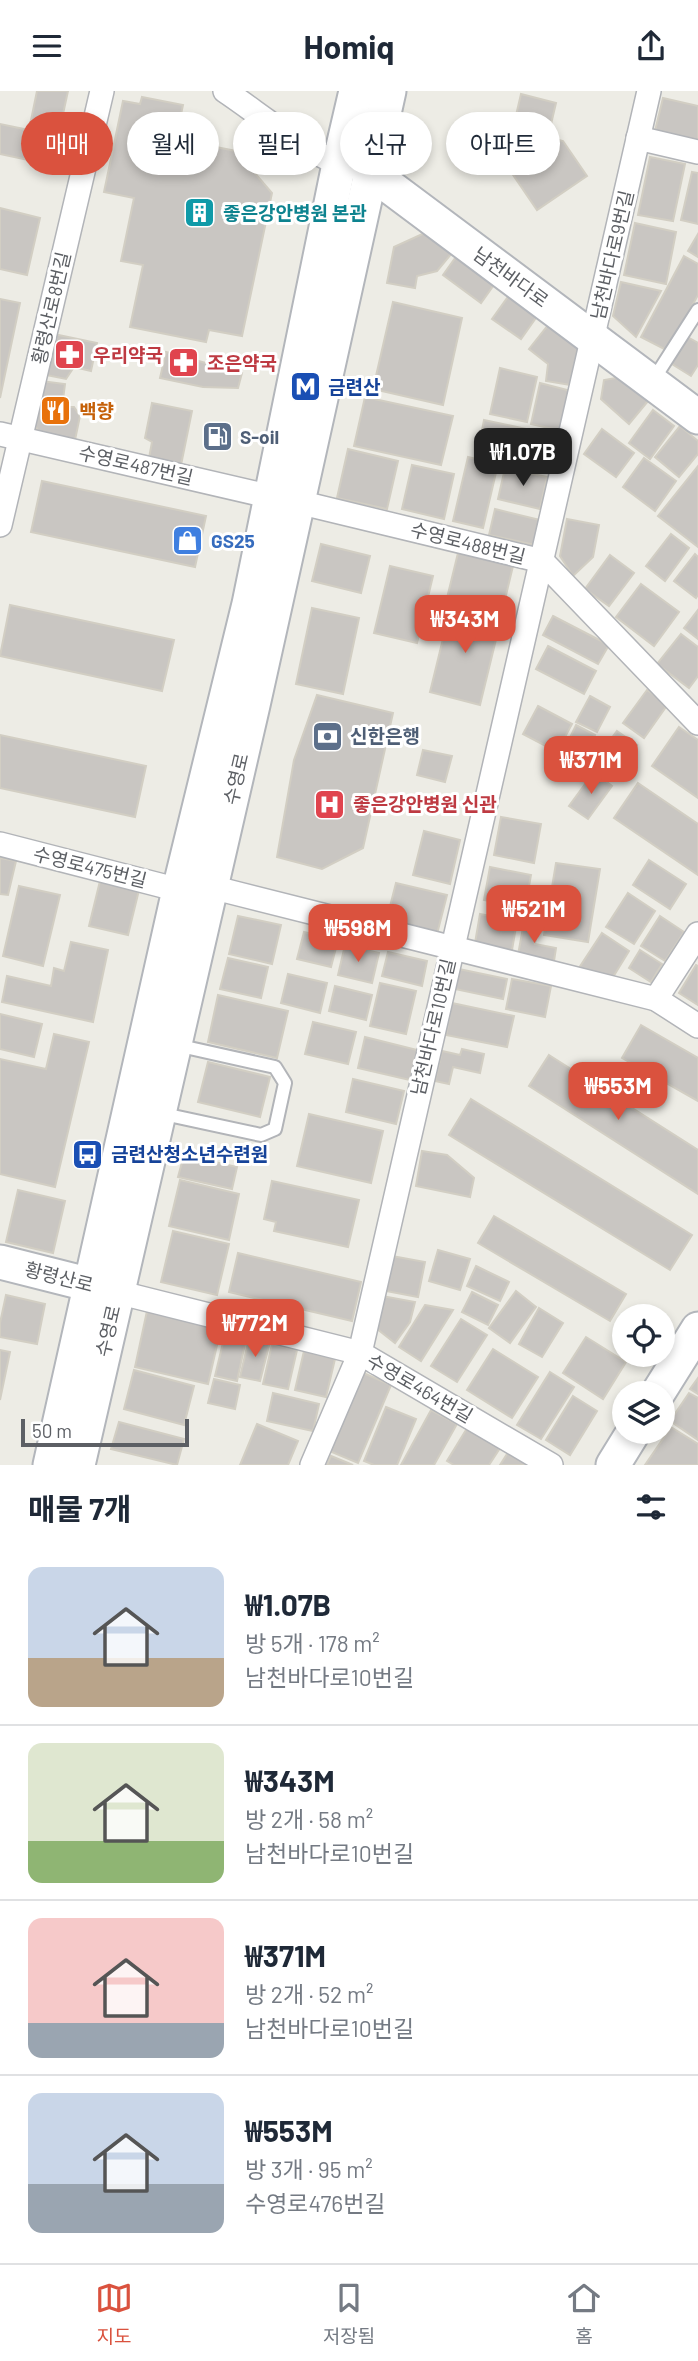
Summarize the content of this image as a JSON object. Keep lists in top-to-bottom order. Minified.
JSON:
{"streets":{"main road":["남천바다로","수영로","황령산로"],"street":["남천바다로9번길","황령산로8번길","수영로487번길","수영로488번길","수영로475번길","남천바다로10번길","수영로464번길"]},"crossings":[["남천바다로9번길","남천바다로"],["남천바다로9번길","남천바다로10번길"],["남천바다로","남천바다로10번길"],["황령산로8번길","수영로487번길"],["수영로487번길","수영로488번길"],["수영로487번길","수영로"],["수영로488번길","수영로"],["수영로488번길","남천바다로10번길"],["수영로","수영로475번길"],["수영로","황령산로"],["수영로","수영로464번길"],["수영로475번길","남천바다로10번길"],["남천바다로10번길","수영로464번길"],["황령산로","수영로464번길"]],"places":{"building":["좋은강안병원 본관"],"pharmacy":["우리약국","조은약국"],"metro station":["금련산"],"restaurant":["백향"],"fuel station":["S-oil"],"shop":["GS25"],"bank":["신한은행"],"hospital":["좋은강안병원 신관"],"bus stop":["금련산청소년수련원"]},"scale_bar":"50 m","page":{"header":"Homiq","chip":["매매","월세","필터","신규","아파트"],"price":["₩1.07B","₩343M","₩371M","₩521M","₩598M","₩553M","₩772M"],"scale":"50 m","heading":"매물 7개","list":[{"name":"₩1.07B","note":"방 5개 · 178 m² · 남천바다로10번길"},{"name":"₩343M","note":"방 2개 · 58 m² · 남천바다로10번길"},{"name":"₩371M","note":"방 2개 · 52 m² · 남천바다로10번길"},{"name":"₩553M","note":"방 3개 · 95 m² · 수영로476번길"}],"tabs":["지도","저장됨","홈"]}}
